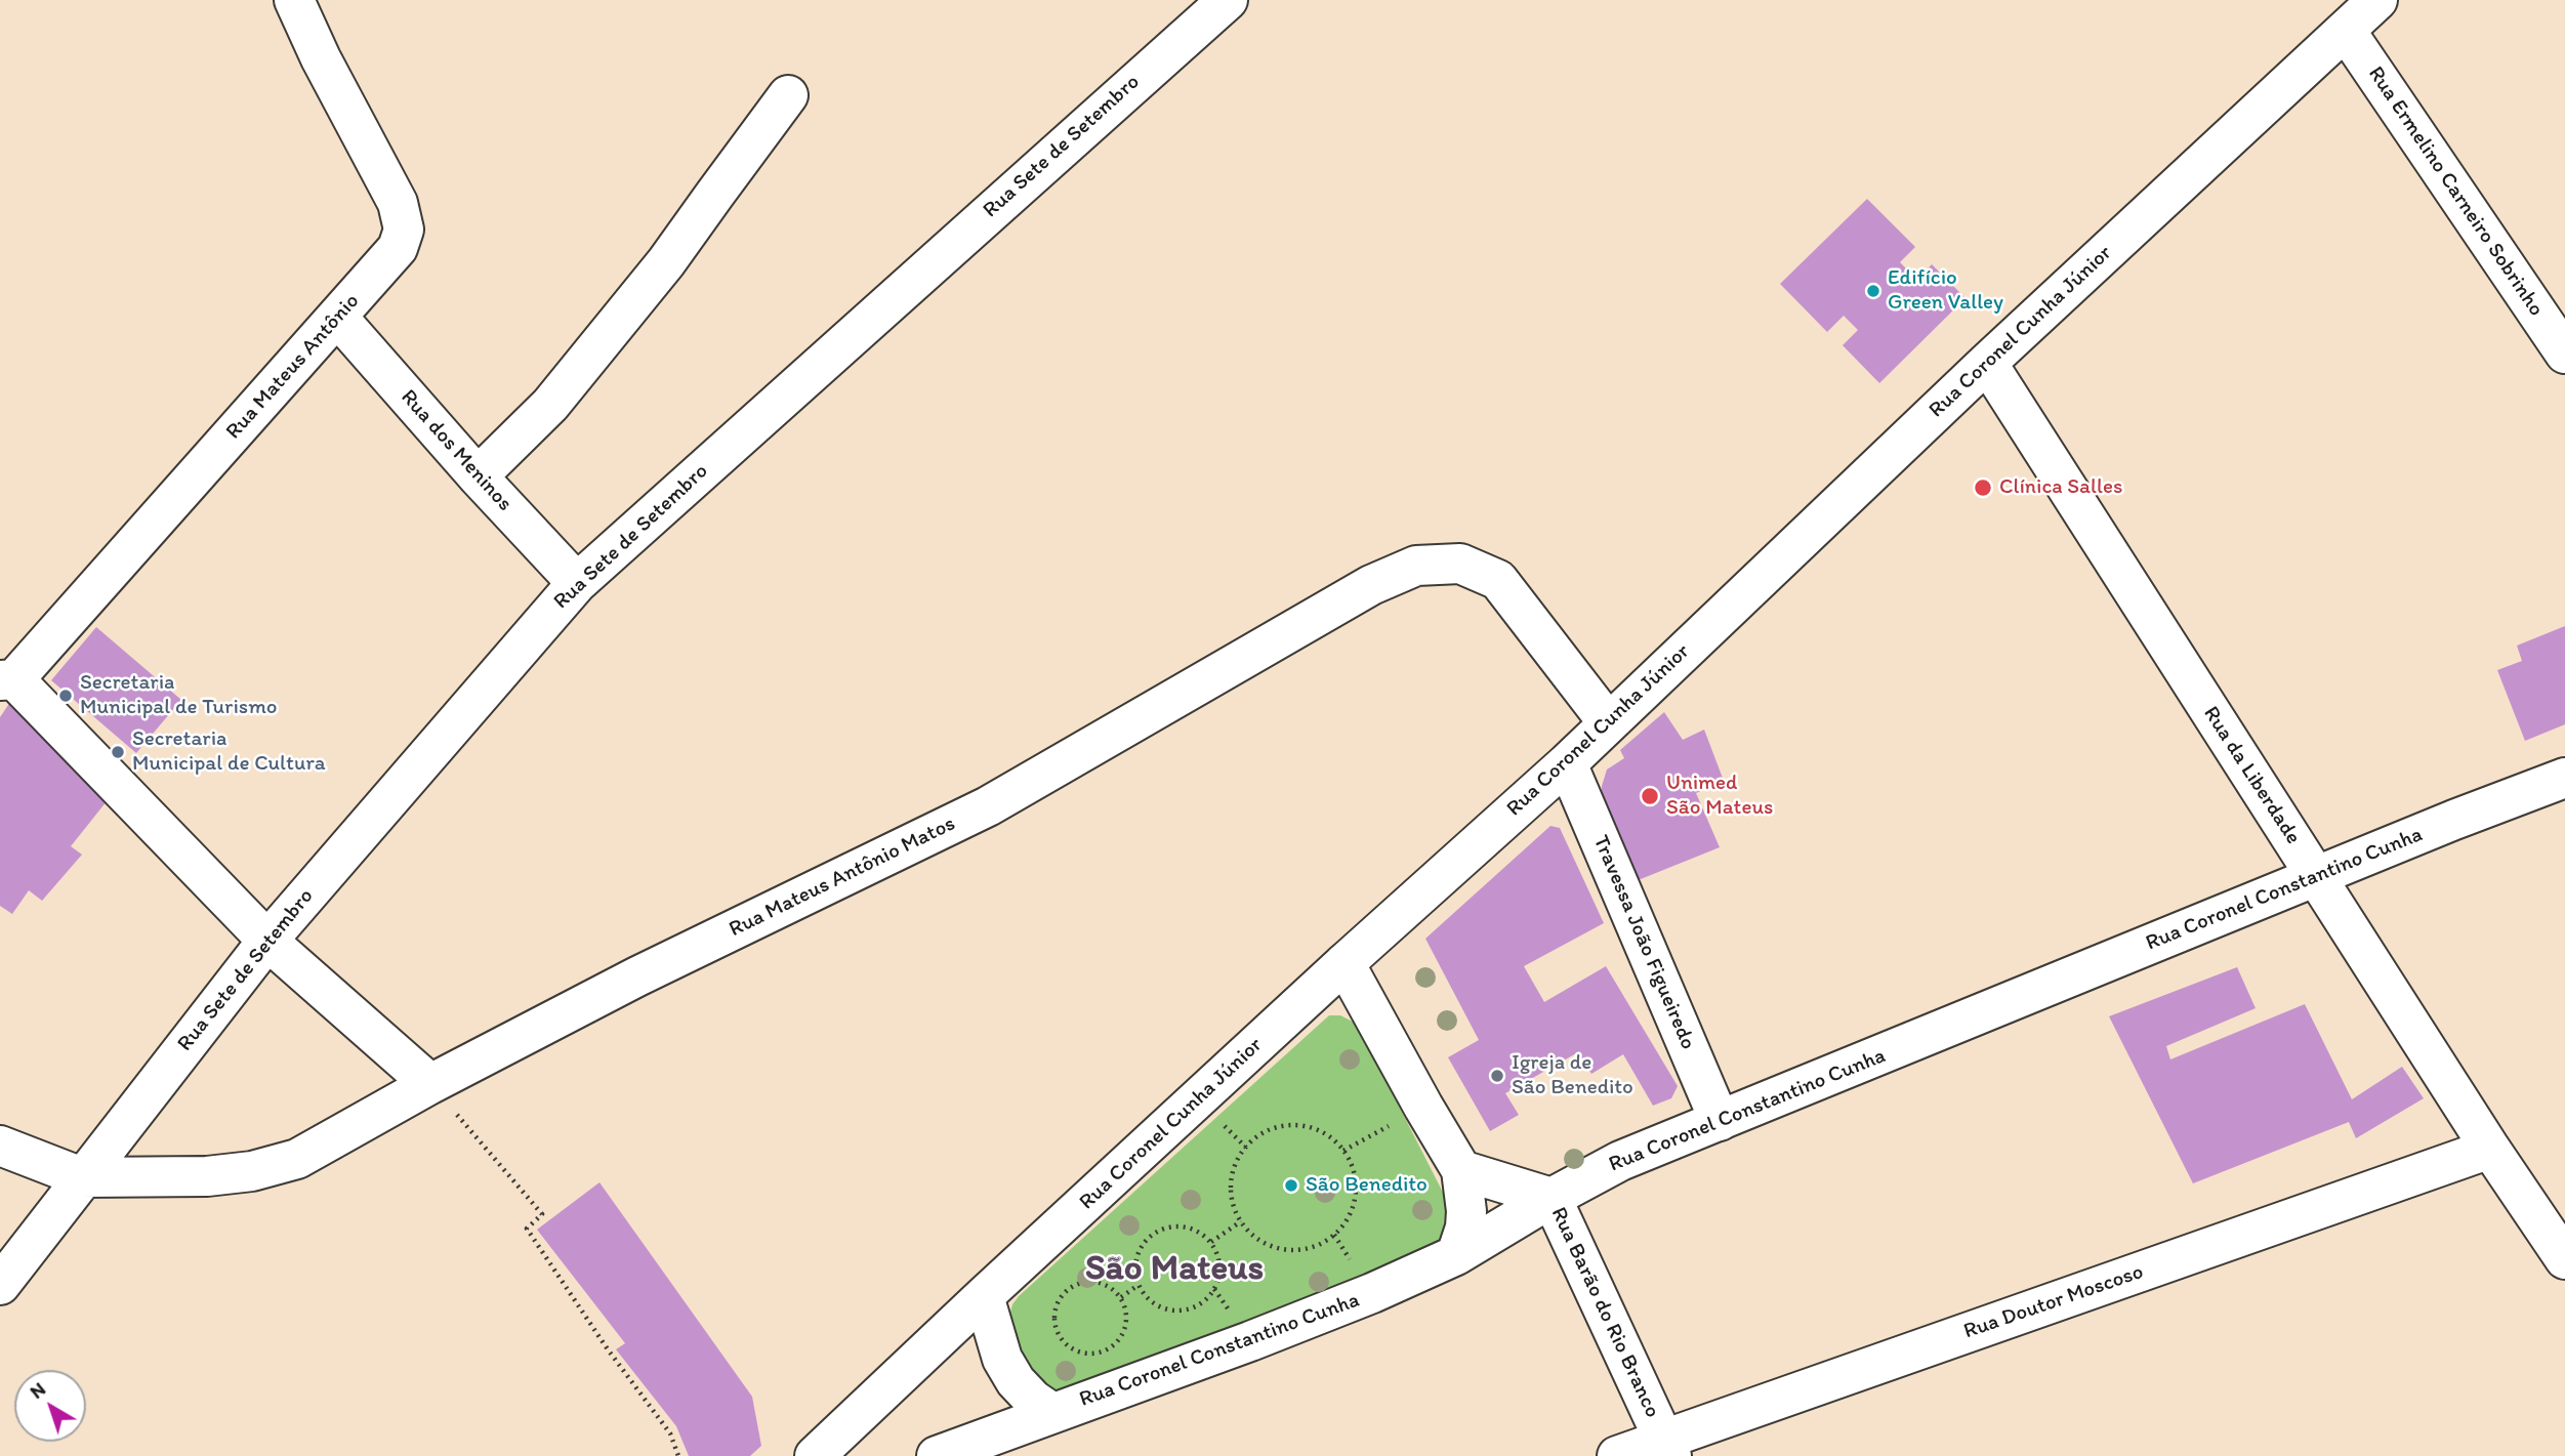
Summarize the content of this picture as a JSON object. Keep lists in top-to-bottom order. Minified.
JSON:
{"streets":{"street":["Rua Sete de Setembro","Rua Ermelino Carneiro Sobrinho","Rua Coronel Cunha Júnior","Rua Mateus Antônio","Rua dos Meninos","Rua da Liberdade","Rua Mateus Antônio Matos","Rua Coronel Constantino Cunha","Travessa João Figueiredo","Rua Doutor Moscoso","Rua Barão do Rio Branco"]},"crossings":[["Rua Sete de Setembro","Rua dos Meninos"],["Rua Sete de Setembro","Rua Mateus Antônio Matos"],["Rua Ermelino Carneiro Sobrinho","Rua Coronel Cunha Júnior"],["Rua Coronel Cunha Júnior","Rua da Liberdade"],["Rua Coronel Cunha Júnior","Rua Mateus Antônio Matos"],["Rua Coronel Cunha Júnior","Travessa João Figueiredo"],["Rua Mateus Antônio","Rua dos Meninos"],["Rua da Liberdade","Rua Coronel Constantino Cunha"],["Rua da Liberdade","Rua Doutor Moscoso"],["Rua Coronel Constantino Cunha","Travessa João Figueiredo"],["Rua Coronel Constantino Cunha","Rua Barão do Rio Branco"],["Rua Doutor Moscoso","Rua Barão do Rio Branco"]],"districts":["São Mateus"],"places":["Edifício Green Valley","Clínica Salles","Secretaria Municipal de Turismo","Secretaria Municipal de Cultura","Unimed São Mateus","Igreja de São Benedito","São Benedito"],"north":"top left"}
